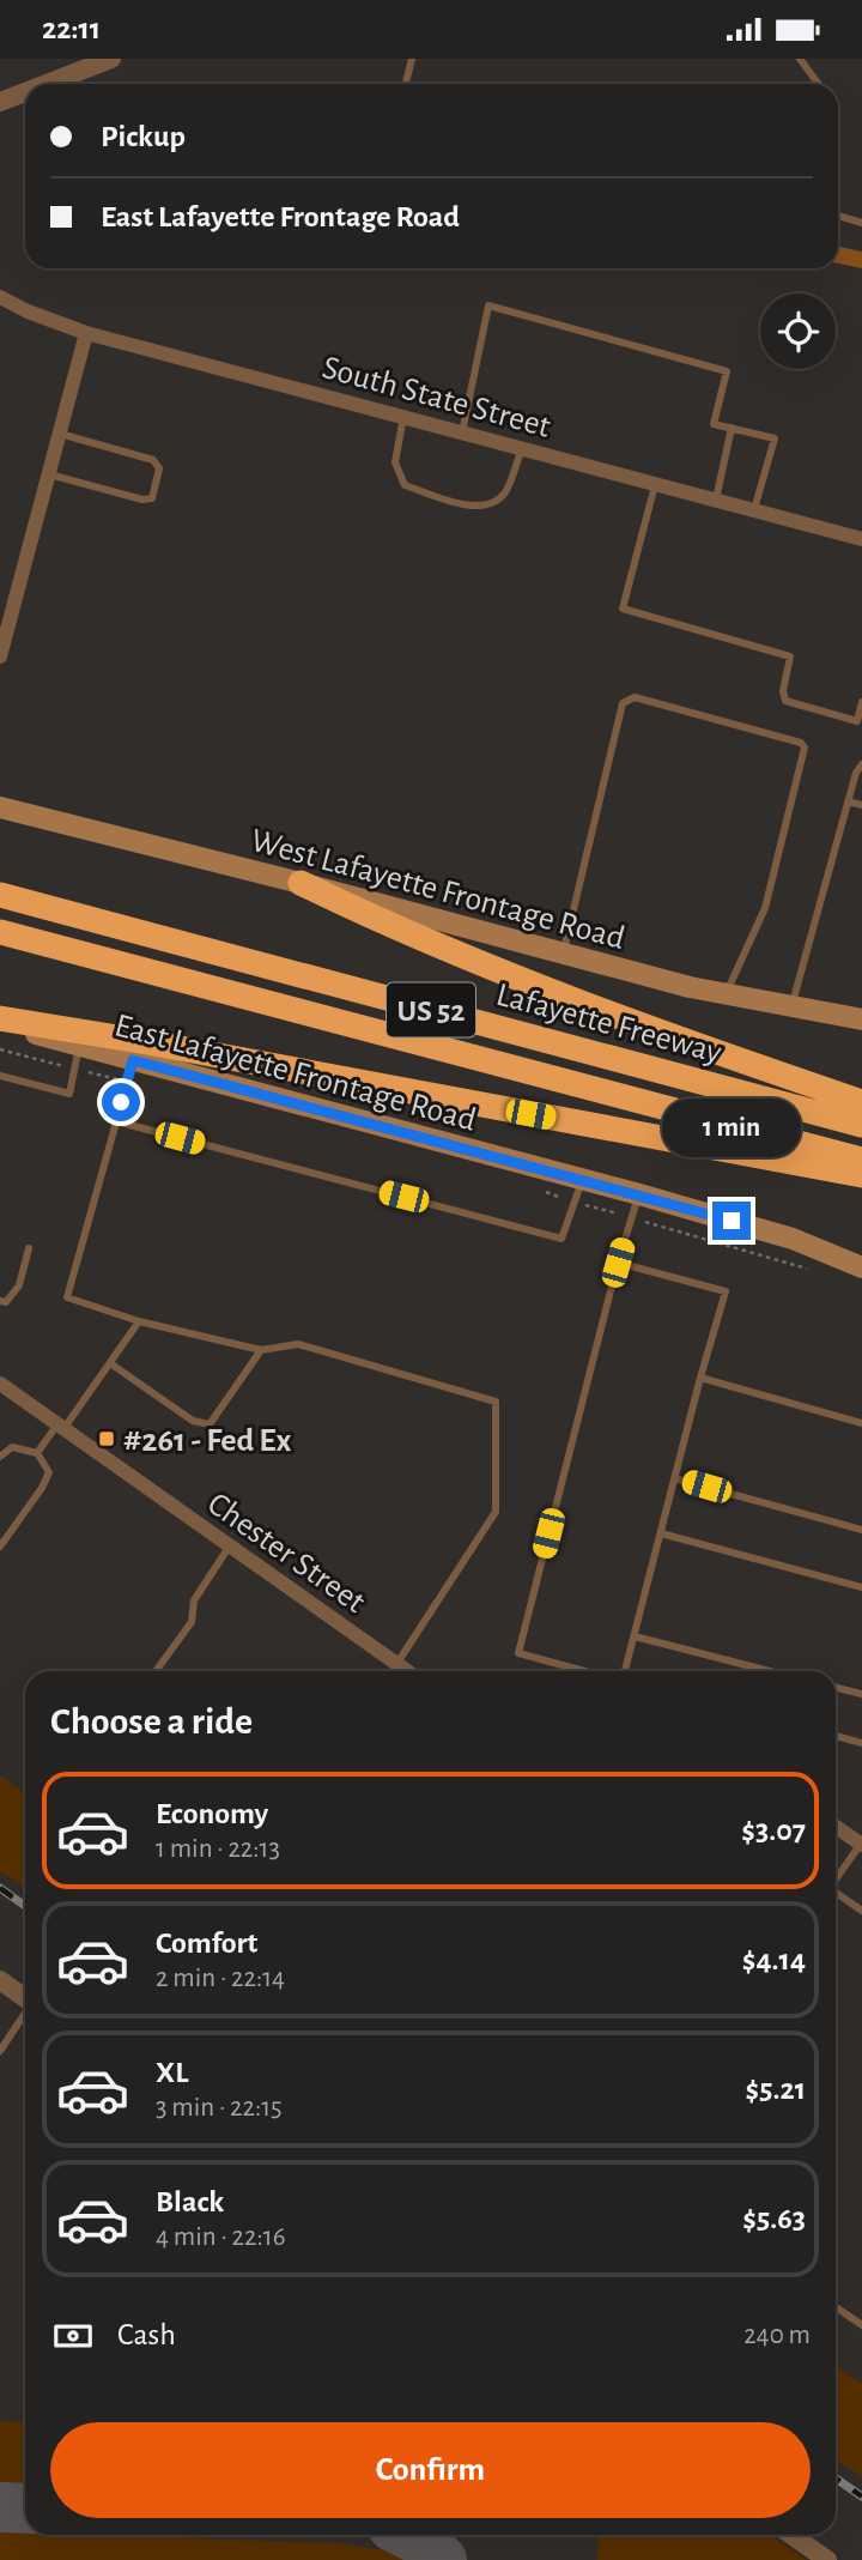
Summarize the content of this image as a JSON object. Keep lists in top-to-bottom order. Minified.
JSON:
{"streets":{"highway":["US 52","Lafayette Freeway"],"main road":["West Lafayette Frontage Road","East Lafayette Frontage Road"],"street":["South State Street","Chester Street"]},"places":{"transit":["#261 - Fed Ex"]},"page":{"status":"22:11","banner":["Pickup","East Lafayette Frontage Road"],"bubble":"1 min","heading":"Choose a ride","list":[{"name":"Economy","note":"1 min · 22:13","value":"$3.07"},{"name":"Comfort","note":"2 min · 22:14","value":"$4.14"},{"name":"XL","note":"3 min · 22:15","value":"$5.21"},{"name":"Black","note":"4 min · 22:16","value":"$5.63"}],"pay":["Cash","240 m"],"buttons":"Confirm"}}
